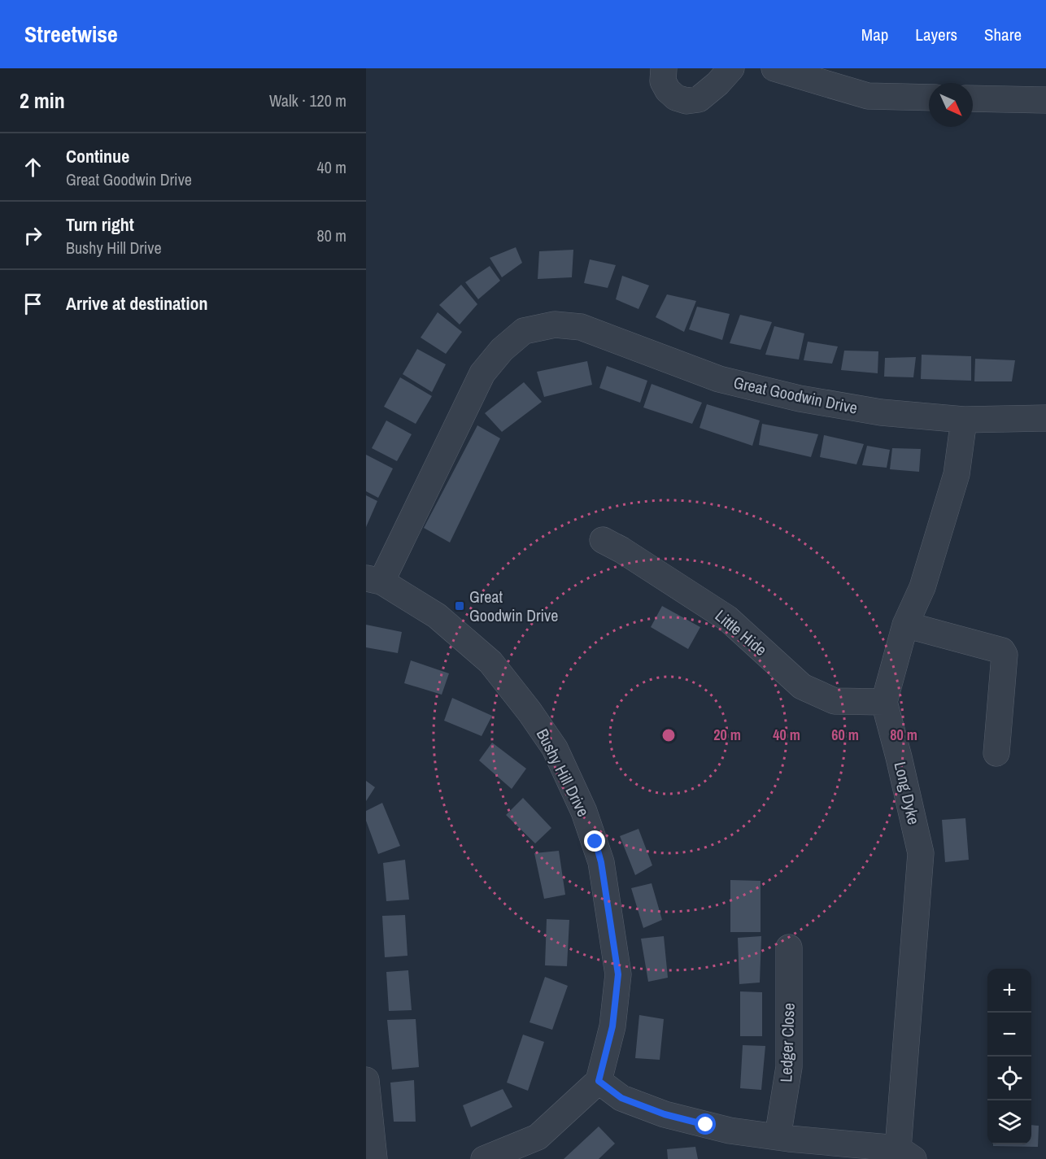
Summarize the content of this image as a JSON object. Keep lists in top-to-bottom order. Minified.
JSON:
{"streets":{"street":["Great Goodwin Drive","Little Hide","Bushy Hill Drive","Long Dyke","Ledger Close"]},"crossings":[["Great Goodwin Drive","Bushy Hill Drive"],["Little Hide","Long Dyke"]],"places":{"transit":["Great Goodwin Drive"]},"north":"bottom right","page":{"header":"Streetwise","nav":["Map","Layers","Share"],"heading":["2 min","Walk · 120 m"],"list":[["Continue","Great Goodwin Drive","40 m"],["Turn right","Bushy Hill Drive","80 m"],"Arrive at destination"],"map_buttons":["+","−"]},"rings":["20 m","40 m","60 m","80 m"]}
